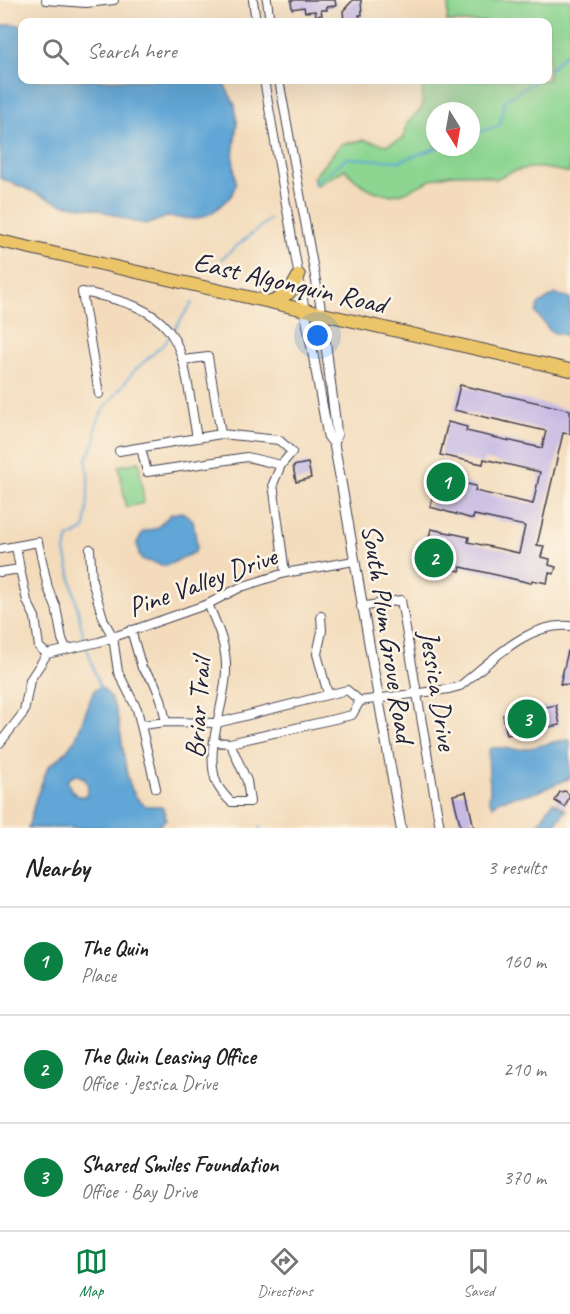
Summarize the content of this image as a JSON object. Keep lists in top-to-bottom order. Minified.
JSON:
{"streets":{"main road":["East Algonquin Road"],"street":["Pine Valley Drive","South Plum Grove Road","Jessica Drive","Briar Trail"]},"crossings":[["East Algonquin Road","South Plum Grove Road"],["Pine Valley Drive","South Plum Grove Road"],["Pine Valley Drive","Briar Trail"],["South Plum Grove Road","Jessica Drive"]],"north":"bottom","page":{"search":"Search here","pins":["1","2","3"],"heading":["Nearby","3 results"],"list":[{"mark":"1","name":"The Quin","note":"Place","value":"160 m"},{"mark":"2","name":"The Quin Leasing Office","note":"Office · Jessica Drive","value":"210 m"},{"mark":"3","name":"Shared Smiles Foundation","note":"Office · Bay Drive","value":"370 m"}],"nav":["Map","Directions","Saved"]}}
